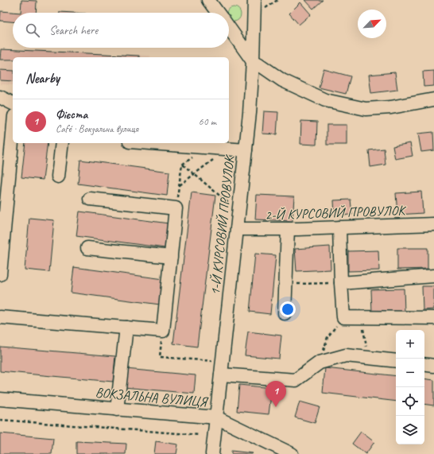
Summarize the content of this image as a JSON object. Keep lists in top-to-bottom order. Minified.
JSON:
{"streets":{"street":["2-Й КУРСОВИЙ ПРОВУЛОК","1-Й КУРСОВИЙ ПРОВУЛОК","ВОКЗАЛЬНА ВУЛИЦЯ"]},"crossings":[["2-Й КУРСОВИЙ ПРОВУЛОК","1-Й КУРСОВИЙ ПРОВУЛОК"],["1-Й КУРСОВИЙ ПРОВУЛОК","ВОКЗАЛЬНА ВУЛИЦЯ"]],"north":"top right","page":{"search":"Search here","heading":"Nearby","list":[{"mark":"1","name":"Фієста","note":"Café · Вокзальна вулиця","value":"60 m"}],"map_buttons":["+","−"],"pins":"1"}}
